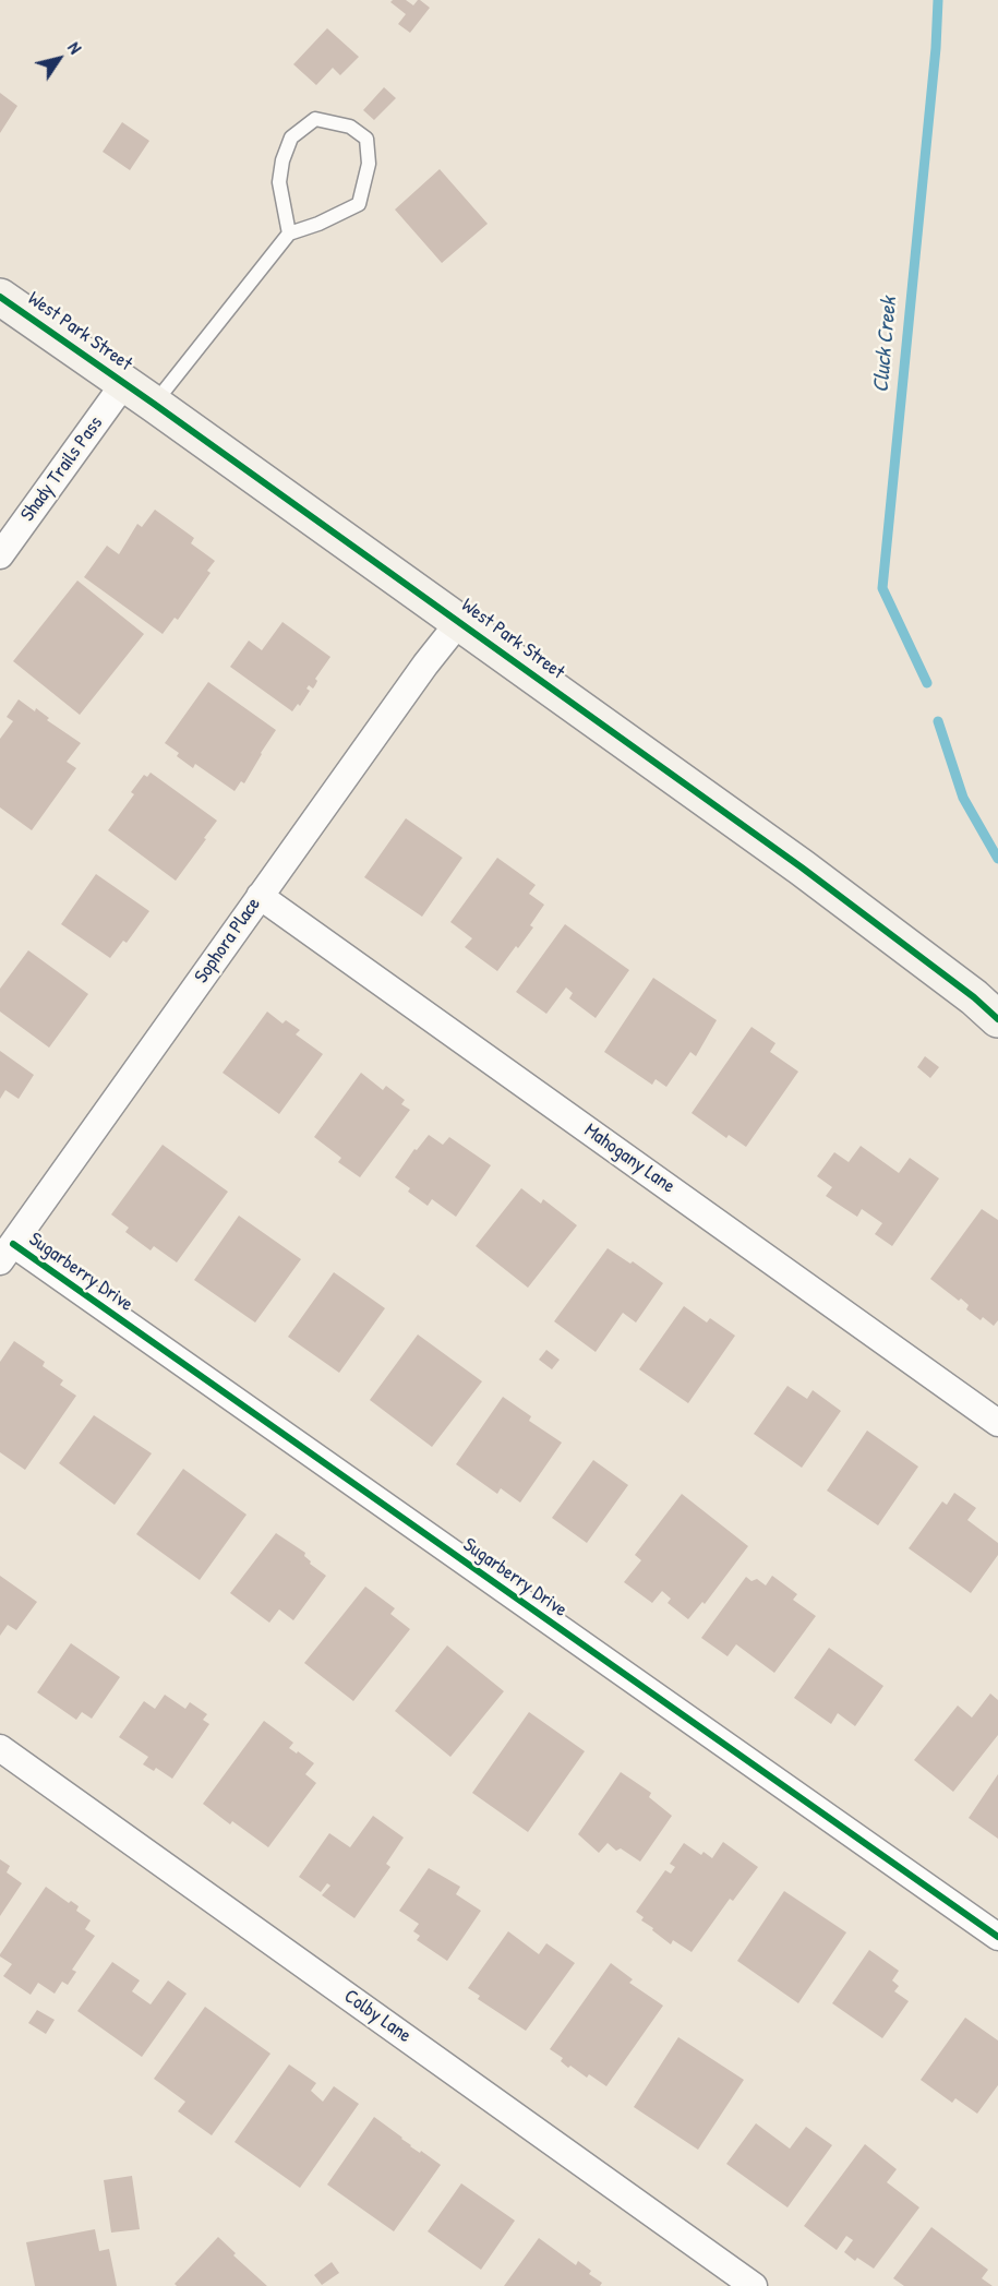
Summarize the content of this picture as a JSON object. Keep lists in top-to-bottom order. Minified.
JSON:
{"streets":{"street":["West Park Street","Shady Trails Pass","Sophora Place","Mahogany Lane","Sugarberry Drive","Colby Lane"]},"crossings":[["West Park Street","Shady Trails Pass"],["West Park Street","Sophora Place"],["Sophora Place","Mahogany Lane"],["Sophora Place","Sugarberry Drive"]],"water":["Cluck Creek"],"north":"top right"}
